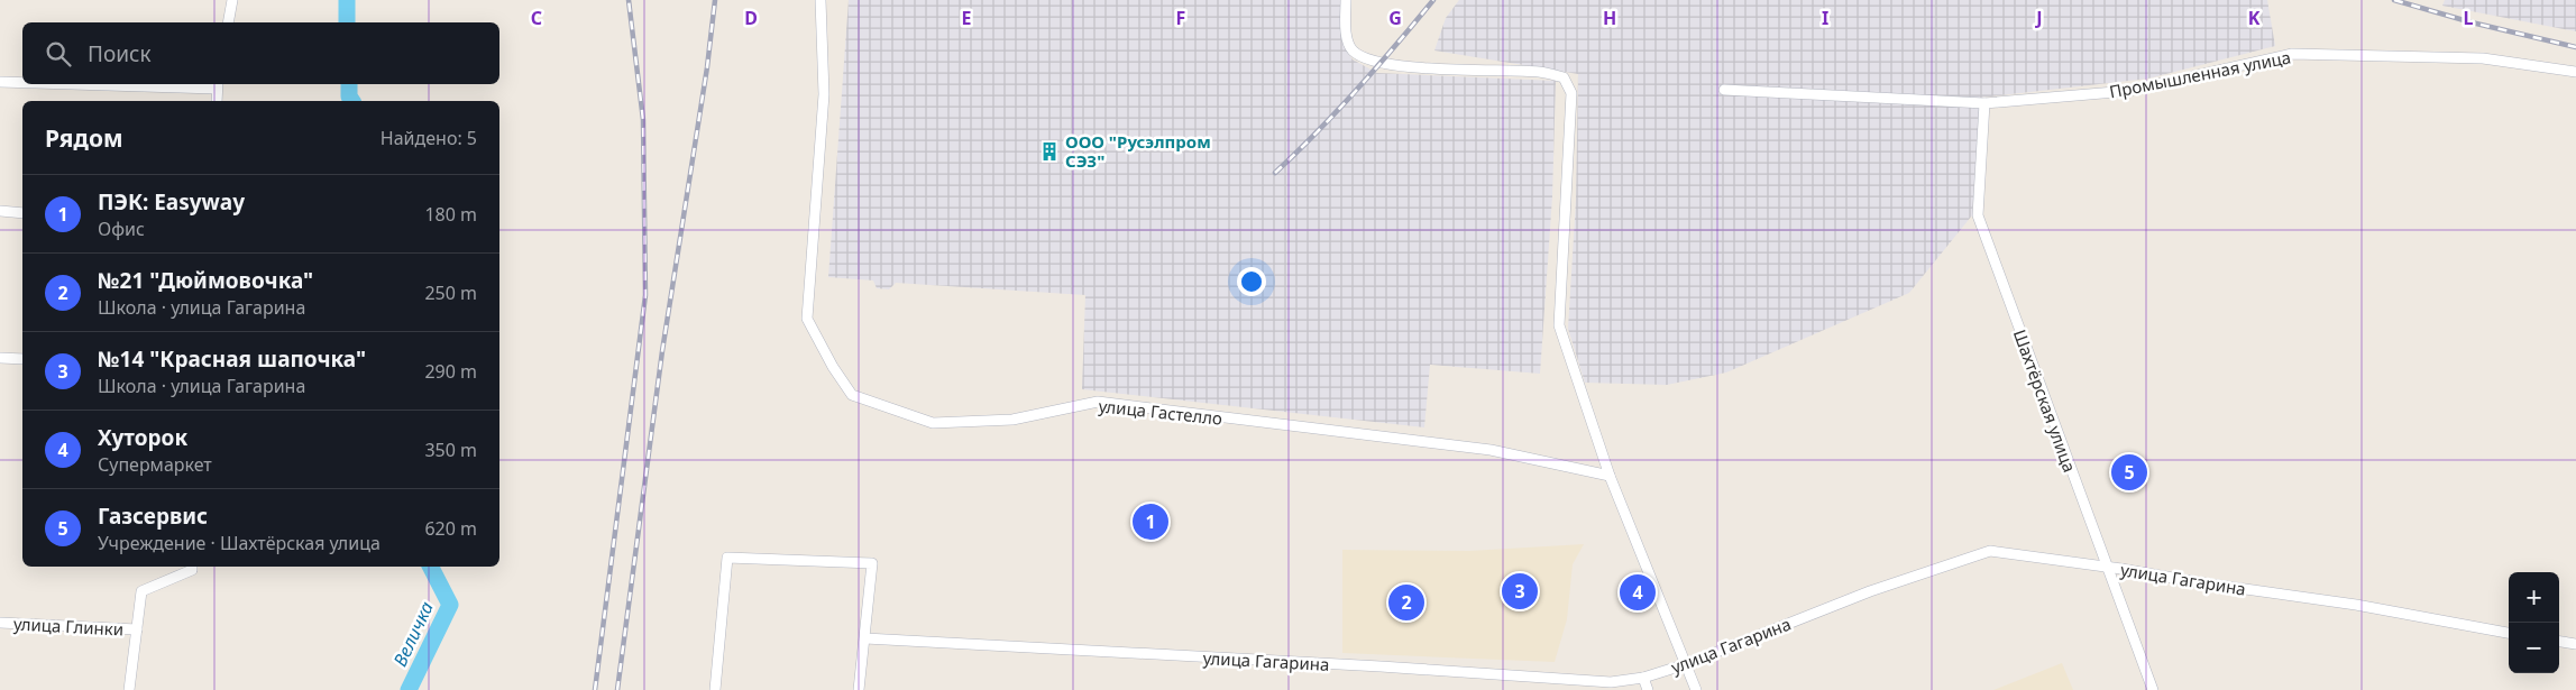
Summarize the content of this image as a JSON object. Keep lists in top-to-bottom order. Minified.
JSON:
{"streets":{"street":["Промышленная улица","Шахтёрская улица","улица Гастелло","улица Гагарина","улица Глинки"]},"crossings":[["Промышленная улица","Шахтёрская улица"],["Шахтёрская улица","улица Гагарина"]],"water":["Величка"],"places":{"building":["ООО \"Русэлпром СЭЗ\""]},"page":{"search":"Поиск","heading":["Рядом","Найдено: 5"],"list":[{"mark":"1","name":"ПЭК: Easyway","note":"Офис","value":"180 m"},{"mark":"2","name":"№21 \"Дюймовочка\"","note":"Школа · улица Гагарина","value":"250 m"},{"mark":"3","name":"№14 \"Красная шапочка\"","note":"Школа · улица Гагарина","value":"290 m"},{"mark":"4","name":"Хуторок","note":"Супермаркет","value":"350 m"},{"mark":"5","name":"Газсервис","note":"Учреждение · Шахтёрская улица","value":"620 m"}],"pins":["5","1","3","4","2"],"map_buttons":["+","−"]},"grid":{"columns":["C","D","E","F","G","H","I","J","K","L"]}}
